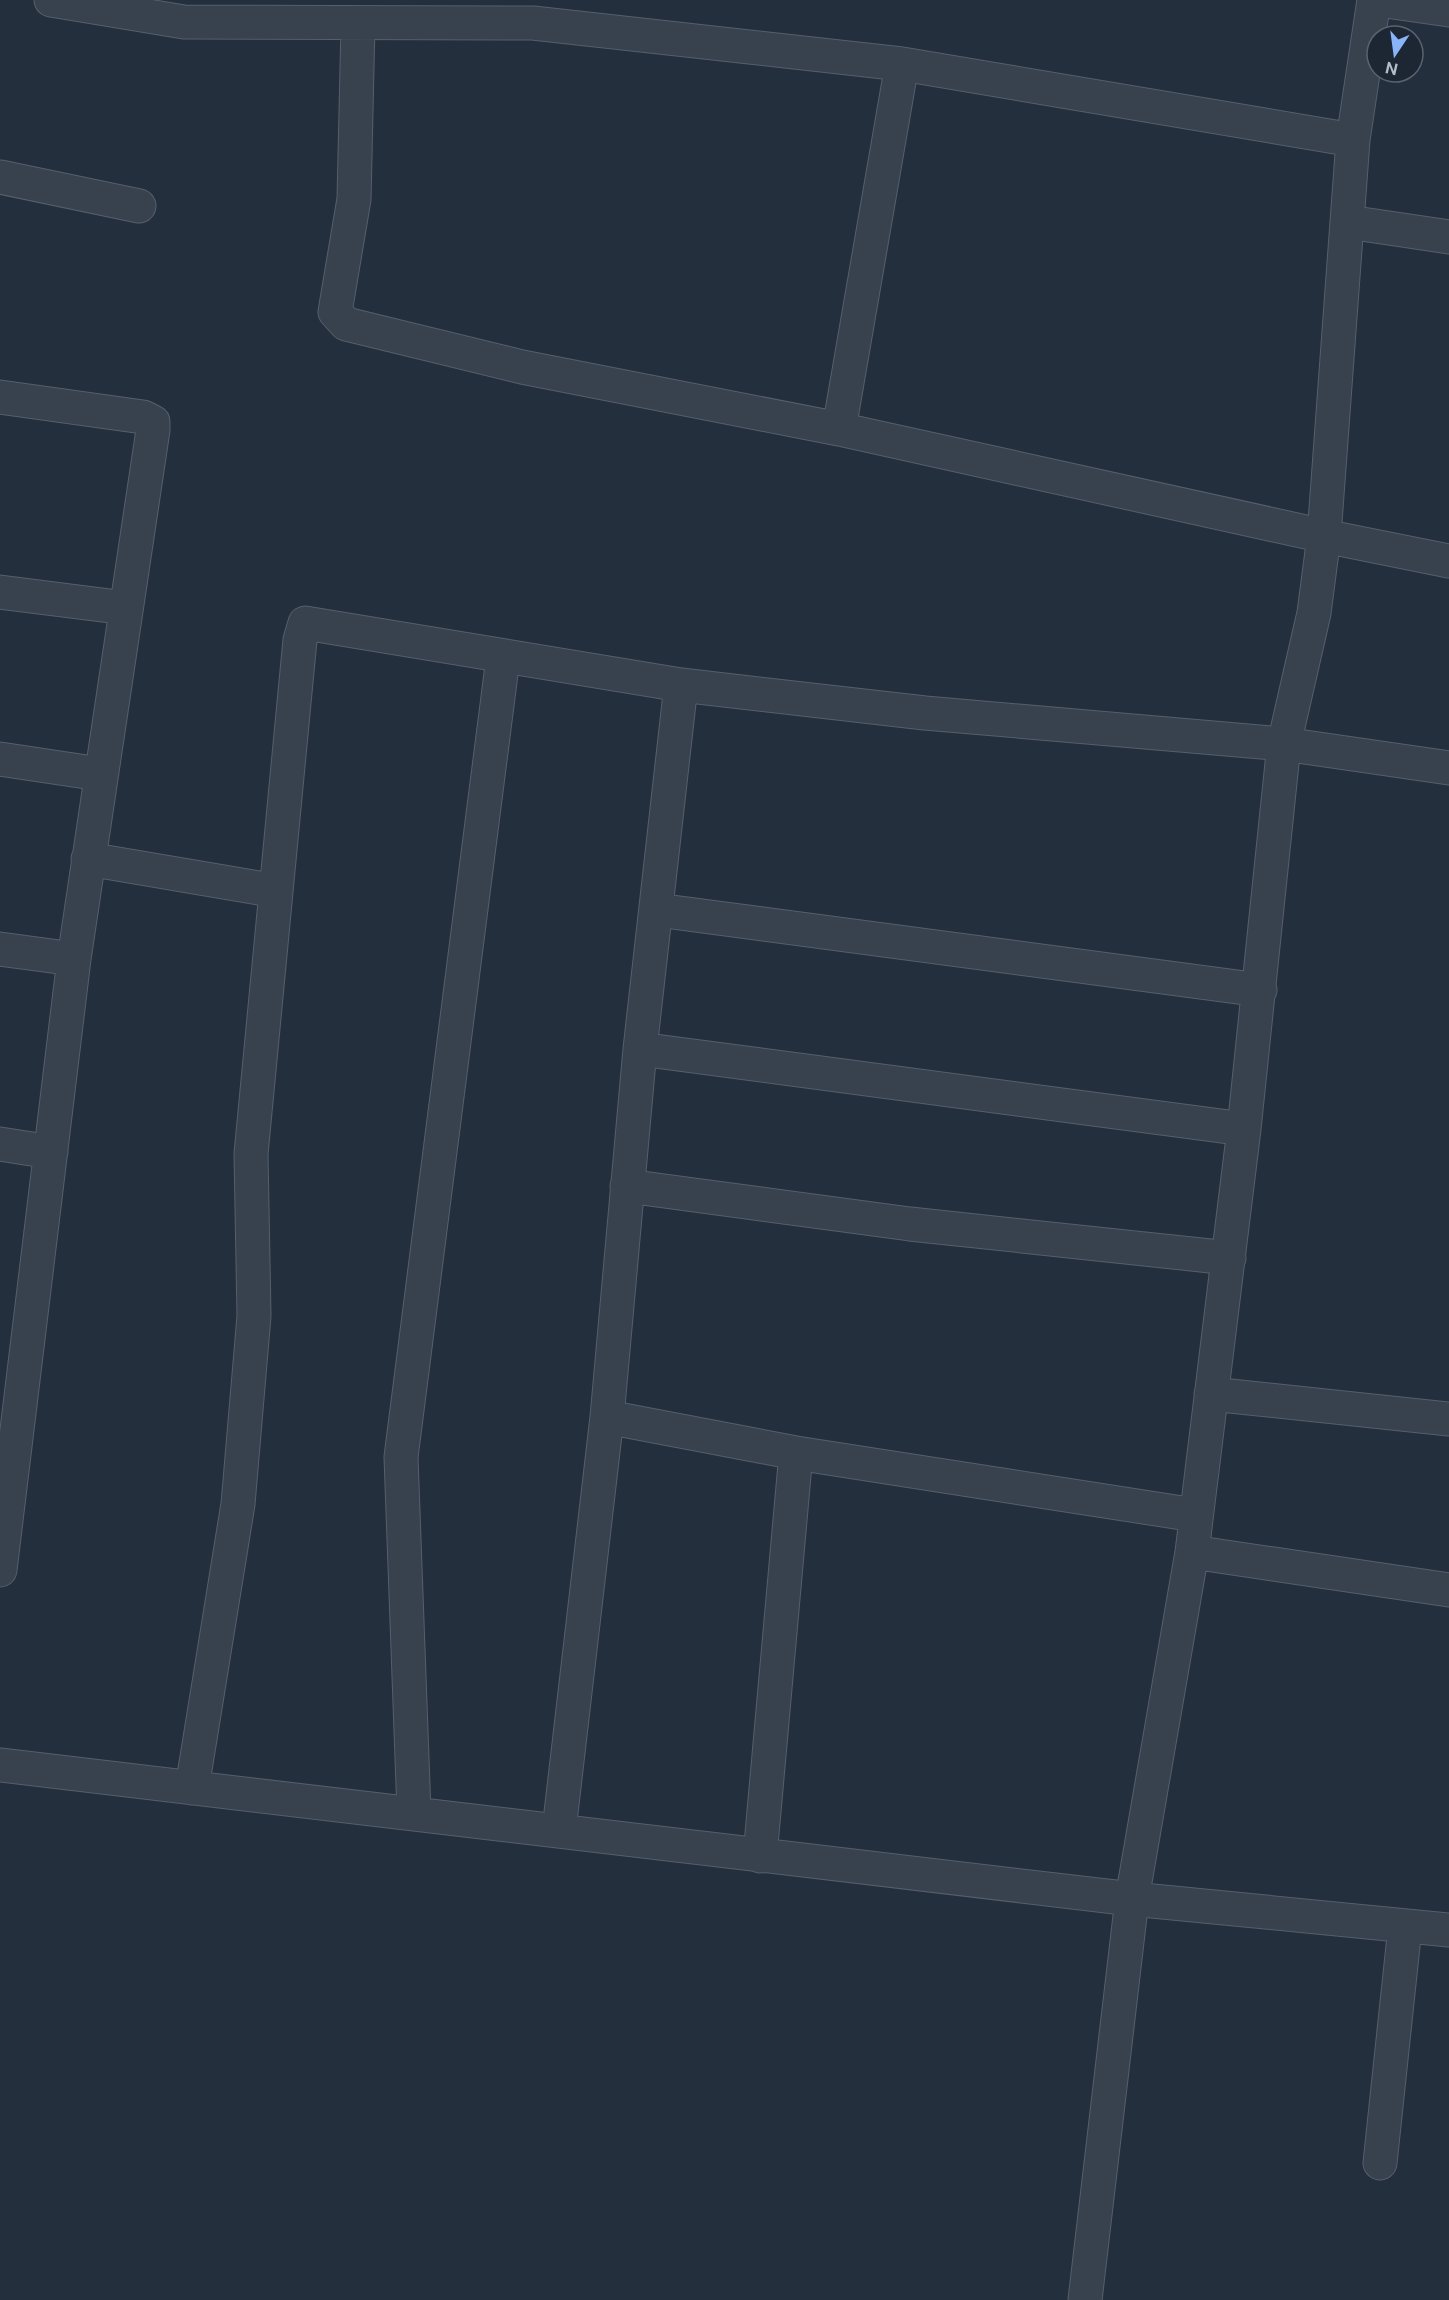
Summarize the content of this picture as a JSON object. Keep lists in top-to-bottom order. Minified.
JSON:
{"north":"bottom"}
